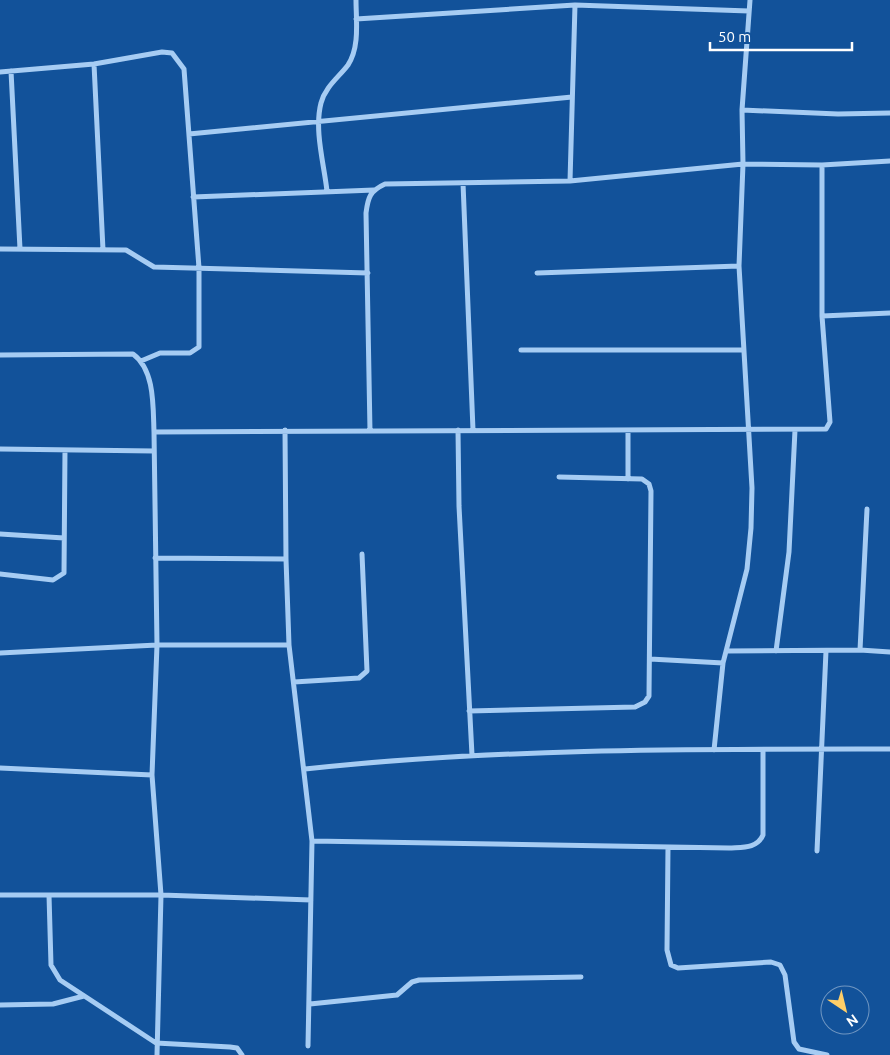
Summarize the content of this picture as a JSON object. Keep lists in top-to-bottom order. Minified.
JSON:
{"scale_bar":"50 m","north":"bottom right"}
